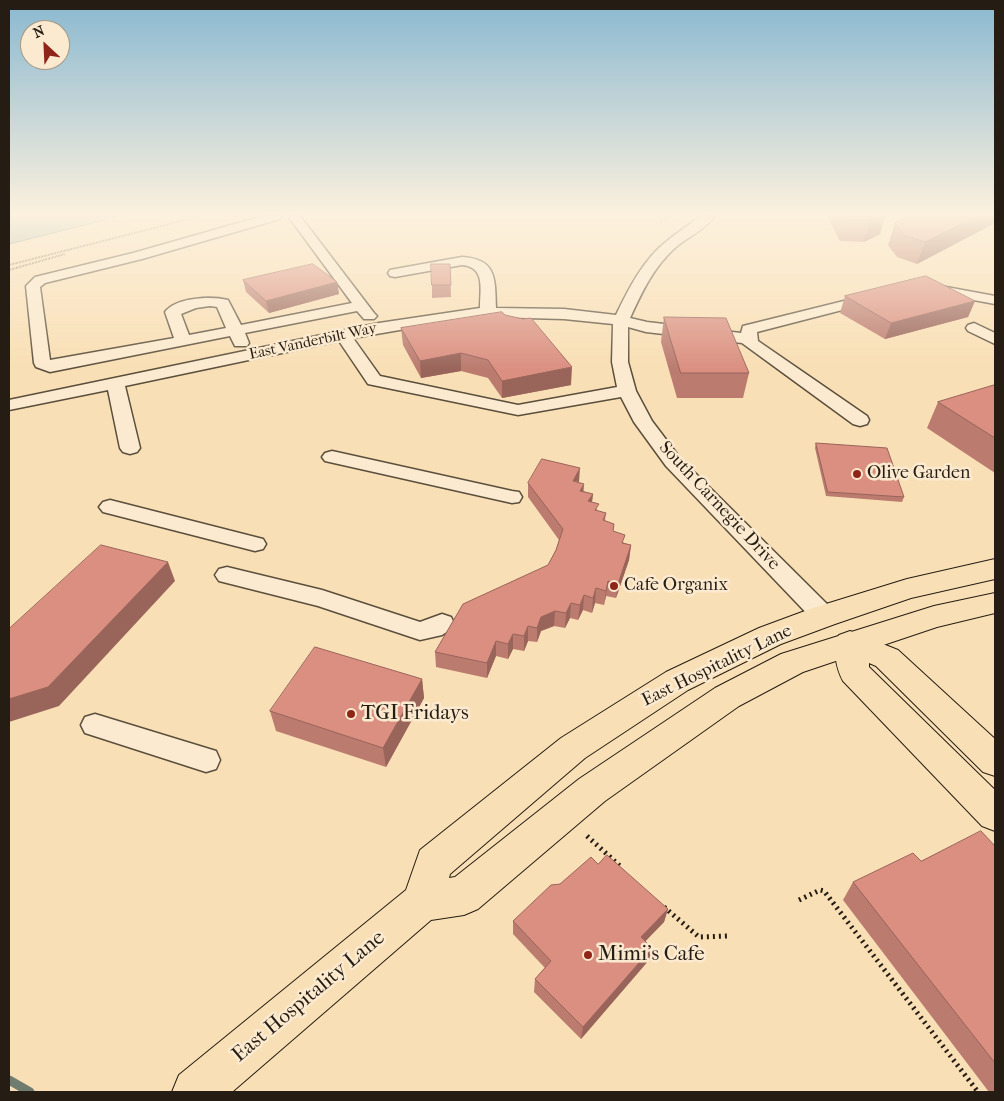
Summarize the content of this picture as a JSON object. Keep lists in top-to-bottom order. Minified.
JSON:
{"streets":{"main road":["South Carnegie Drive","East Hospitality Lane"],"street":["East Vanderbilt Way"]},"crossings":[["East Vanderbilt Way","South Carnegie Drive"],["South Carnegie Drive","East Hospitality Lane"]],"places":["Olive Garden","Cafe Organix","TGI Fridays","Mimi's Cafe"],"north":"top left"}
